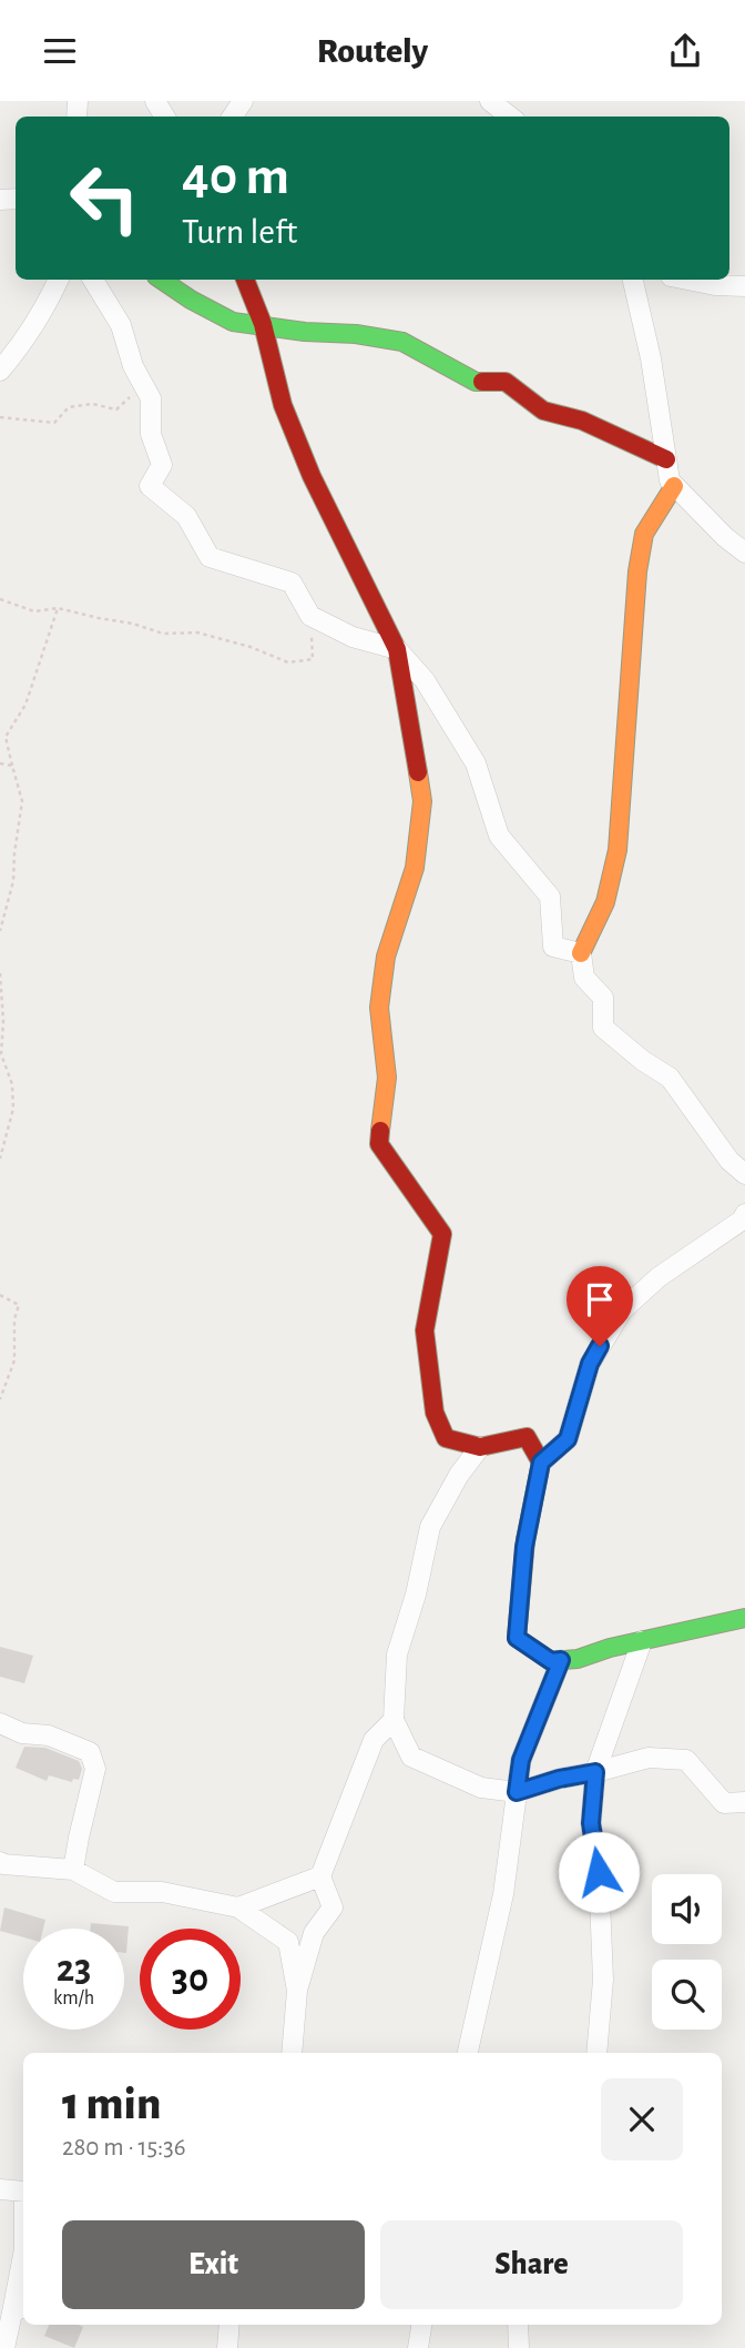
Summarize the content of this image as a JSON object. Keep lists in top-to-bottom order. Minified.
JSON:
{"page":{"header":"Routely","turn":["40 m","Turn left"],"speed":"23 km/h","limit":"30","heading":["1 min","280 m · 15:36"],"buttons":["Exit","Share"]}}
